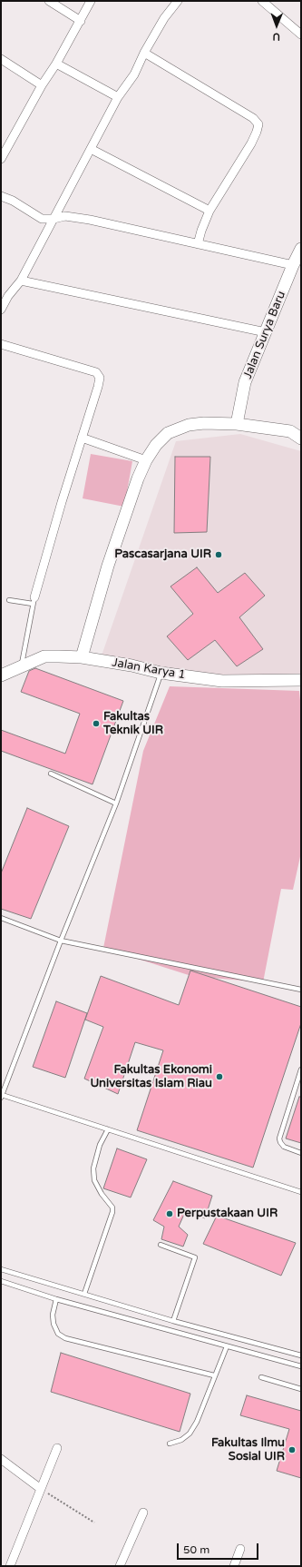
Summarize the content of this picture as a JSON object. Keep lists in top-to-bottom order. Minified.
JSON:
{"streets":{"street":["Jalan Surya Baru","Jalan Karya 1"]},"places":["Pascasarjana UIR","Fakultas Teknik UIR","Fakultas Ekonomi Universitas Islam Riau","Perpustakaan UIR","Fakultas Ilmu Sosial UIR"],"scale_bar":"50 m","north":"bottom"}
